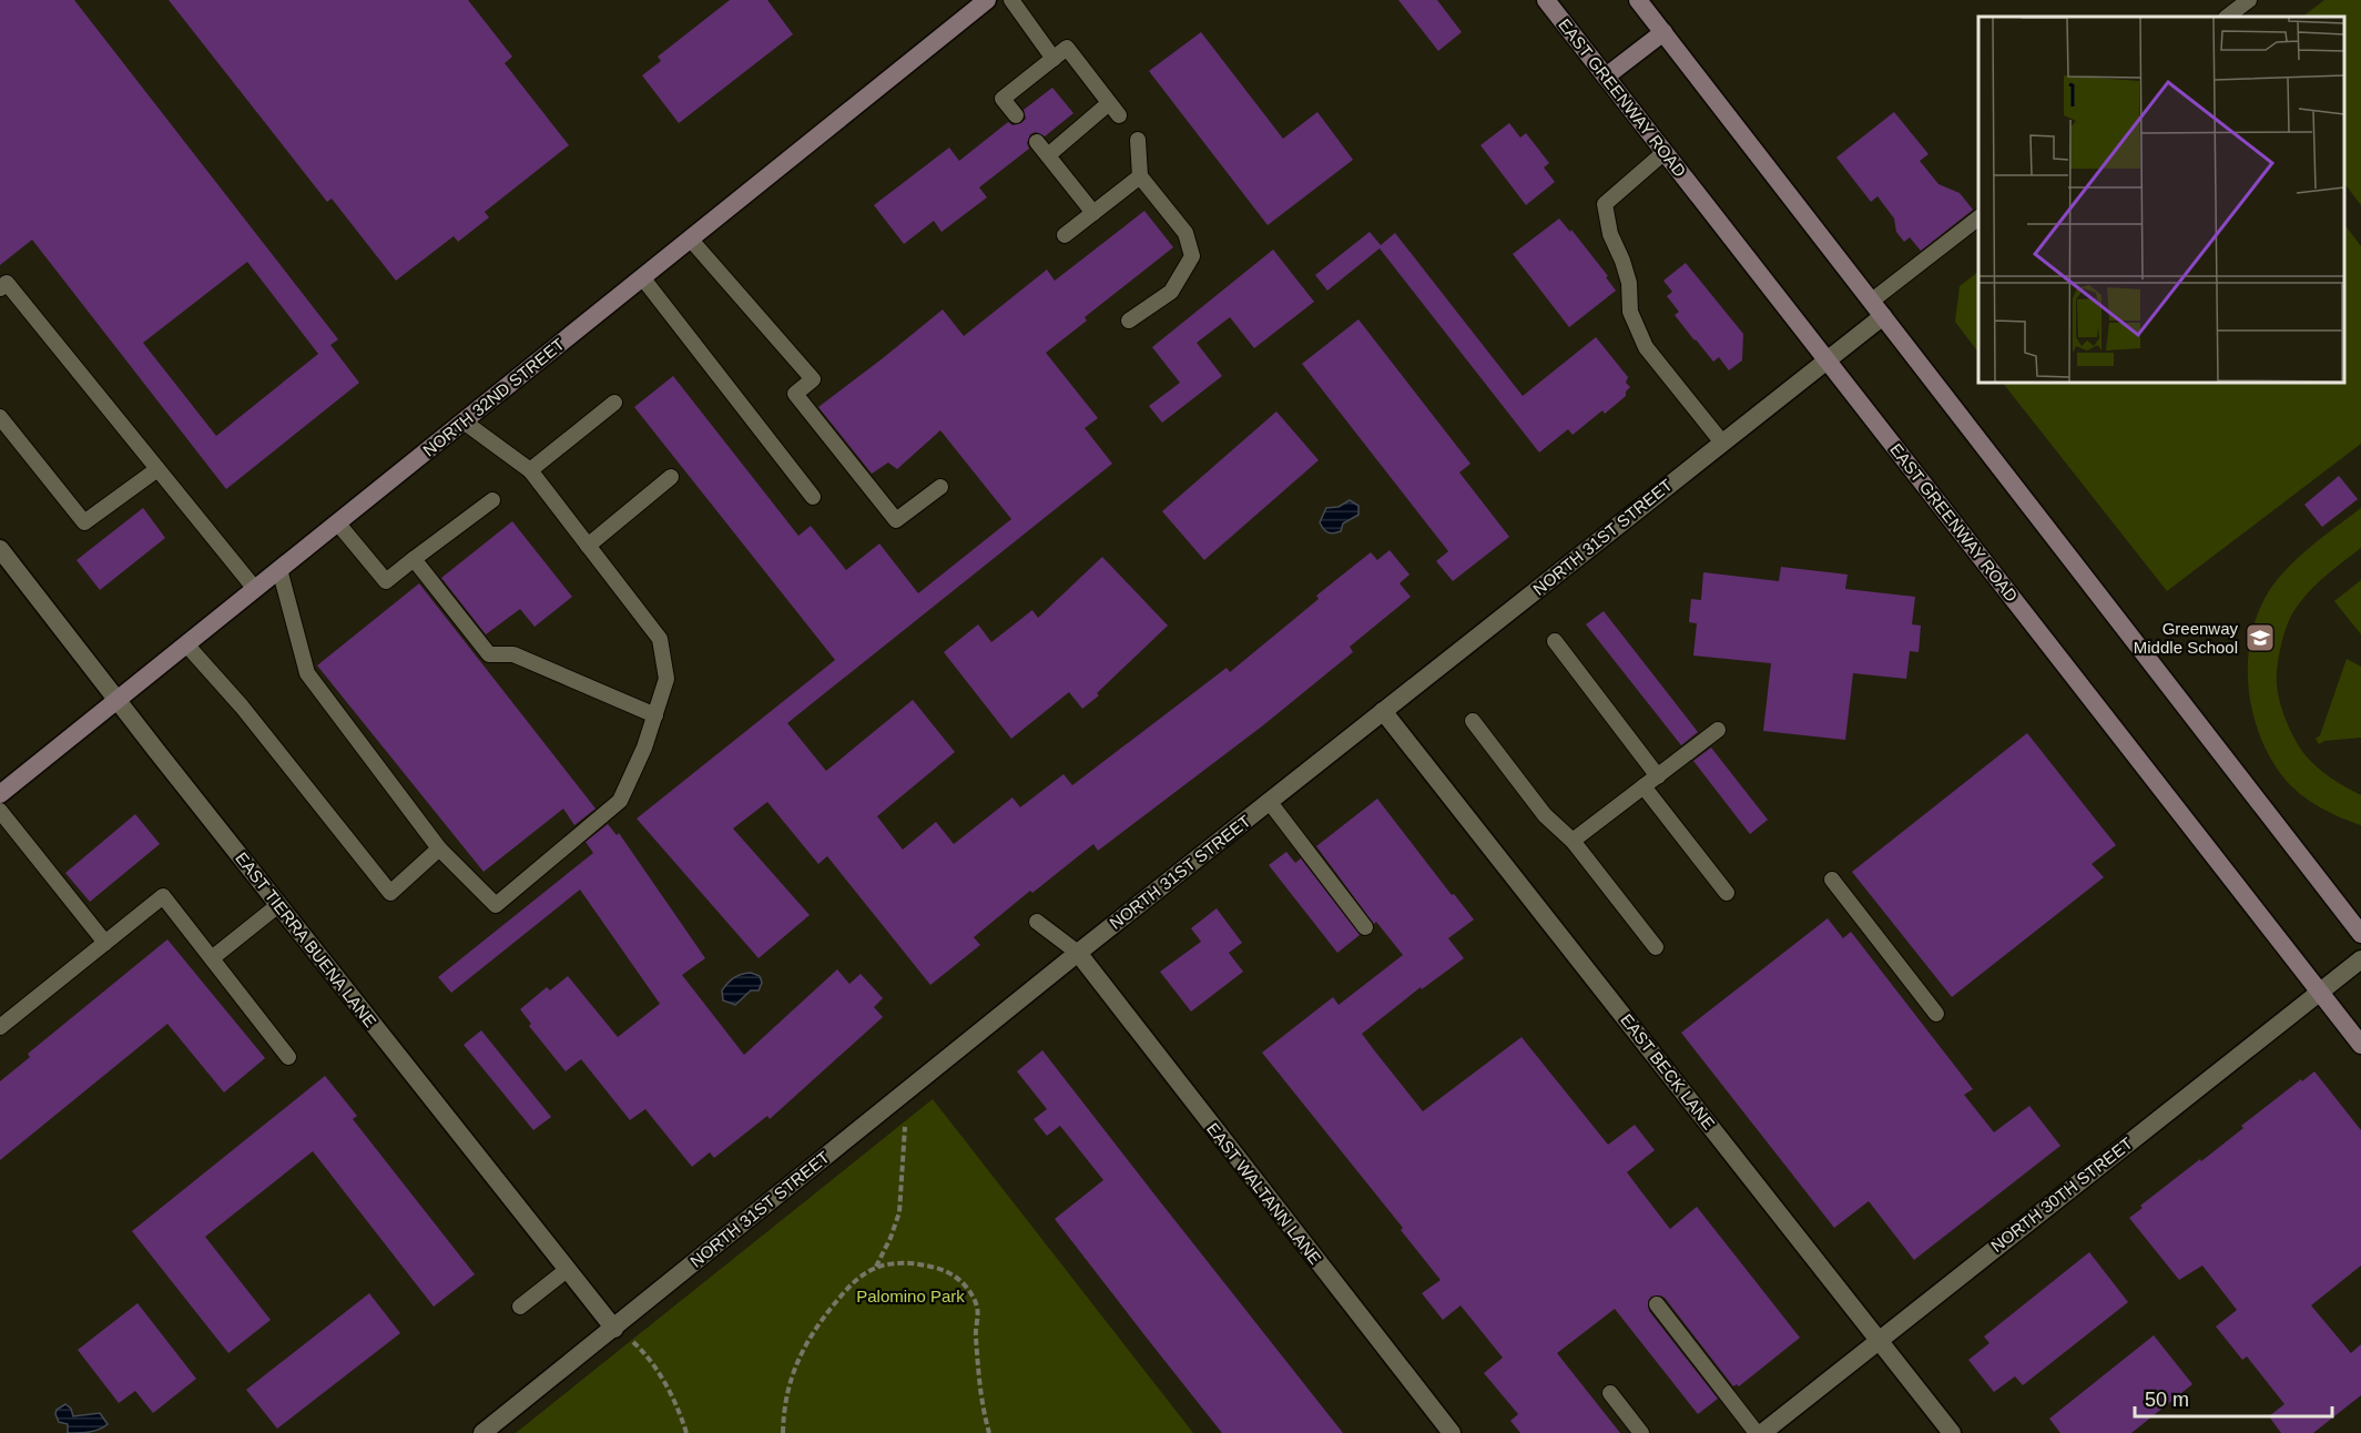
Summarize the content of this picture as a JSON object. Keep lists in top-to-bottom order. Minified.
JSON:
{"streets":{"main road":["EAST GREENWAY ROAD","NORTH 32ND STREET"],"street":["NORTH 31ST STREET","EAST TIERRA BUENA LANE","EAST BECK LANE","EAST WALTANN LANE","NORTH 30TH STREET"]},"crossings":[["EAST GREENWAY ROAD","NORTH 31ST STREET"],["EAST GREENWAY ROAD","NORTH 30TH STREET"],["NORTH 32ND STREET","EAST TIERRA BUENA LANE"],["NORTH 31ST STREET","EAST TIERRA BUENA LANE"],["NORTH 31ST STREET","EAST BECK LANE"],["NORTH 31ST STREET","EAST WALTANN LANE"],["EAST BECK LANE","NORTH 30TH STREET"]],"parks":["Palomino Park"],"places":{"school or university":["Greenway Middle School"]},"scale_bar":"50 m"}
